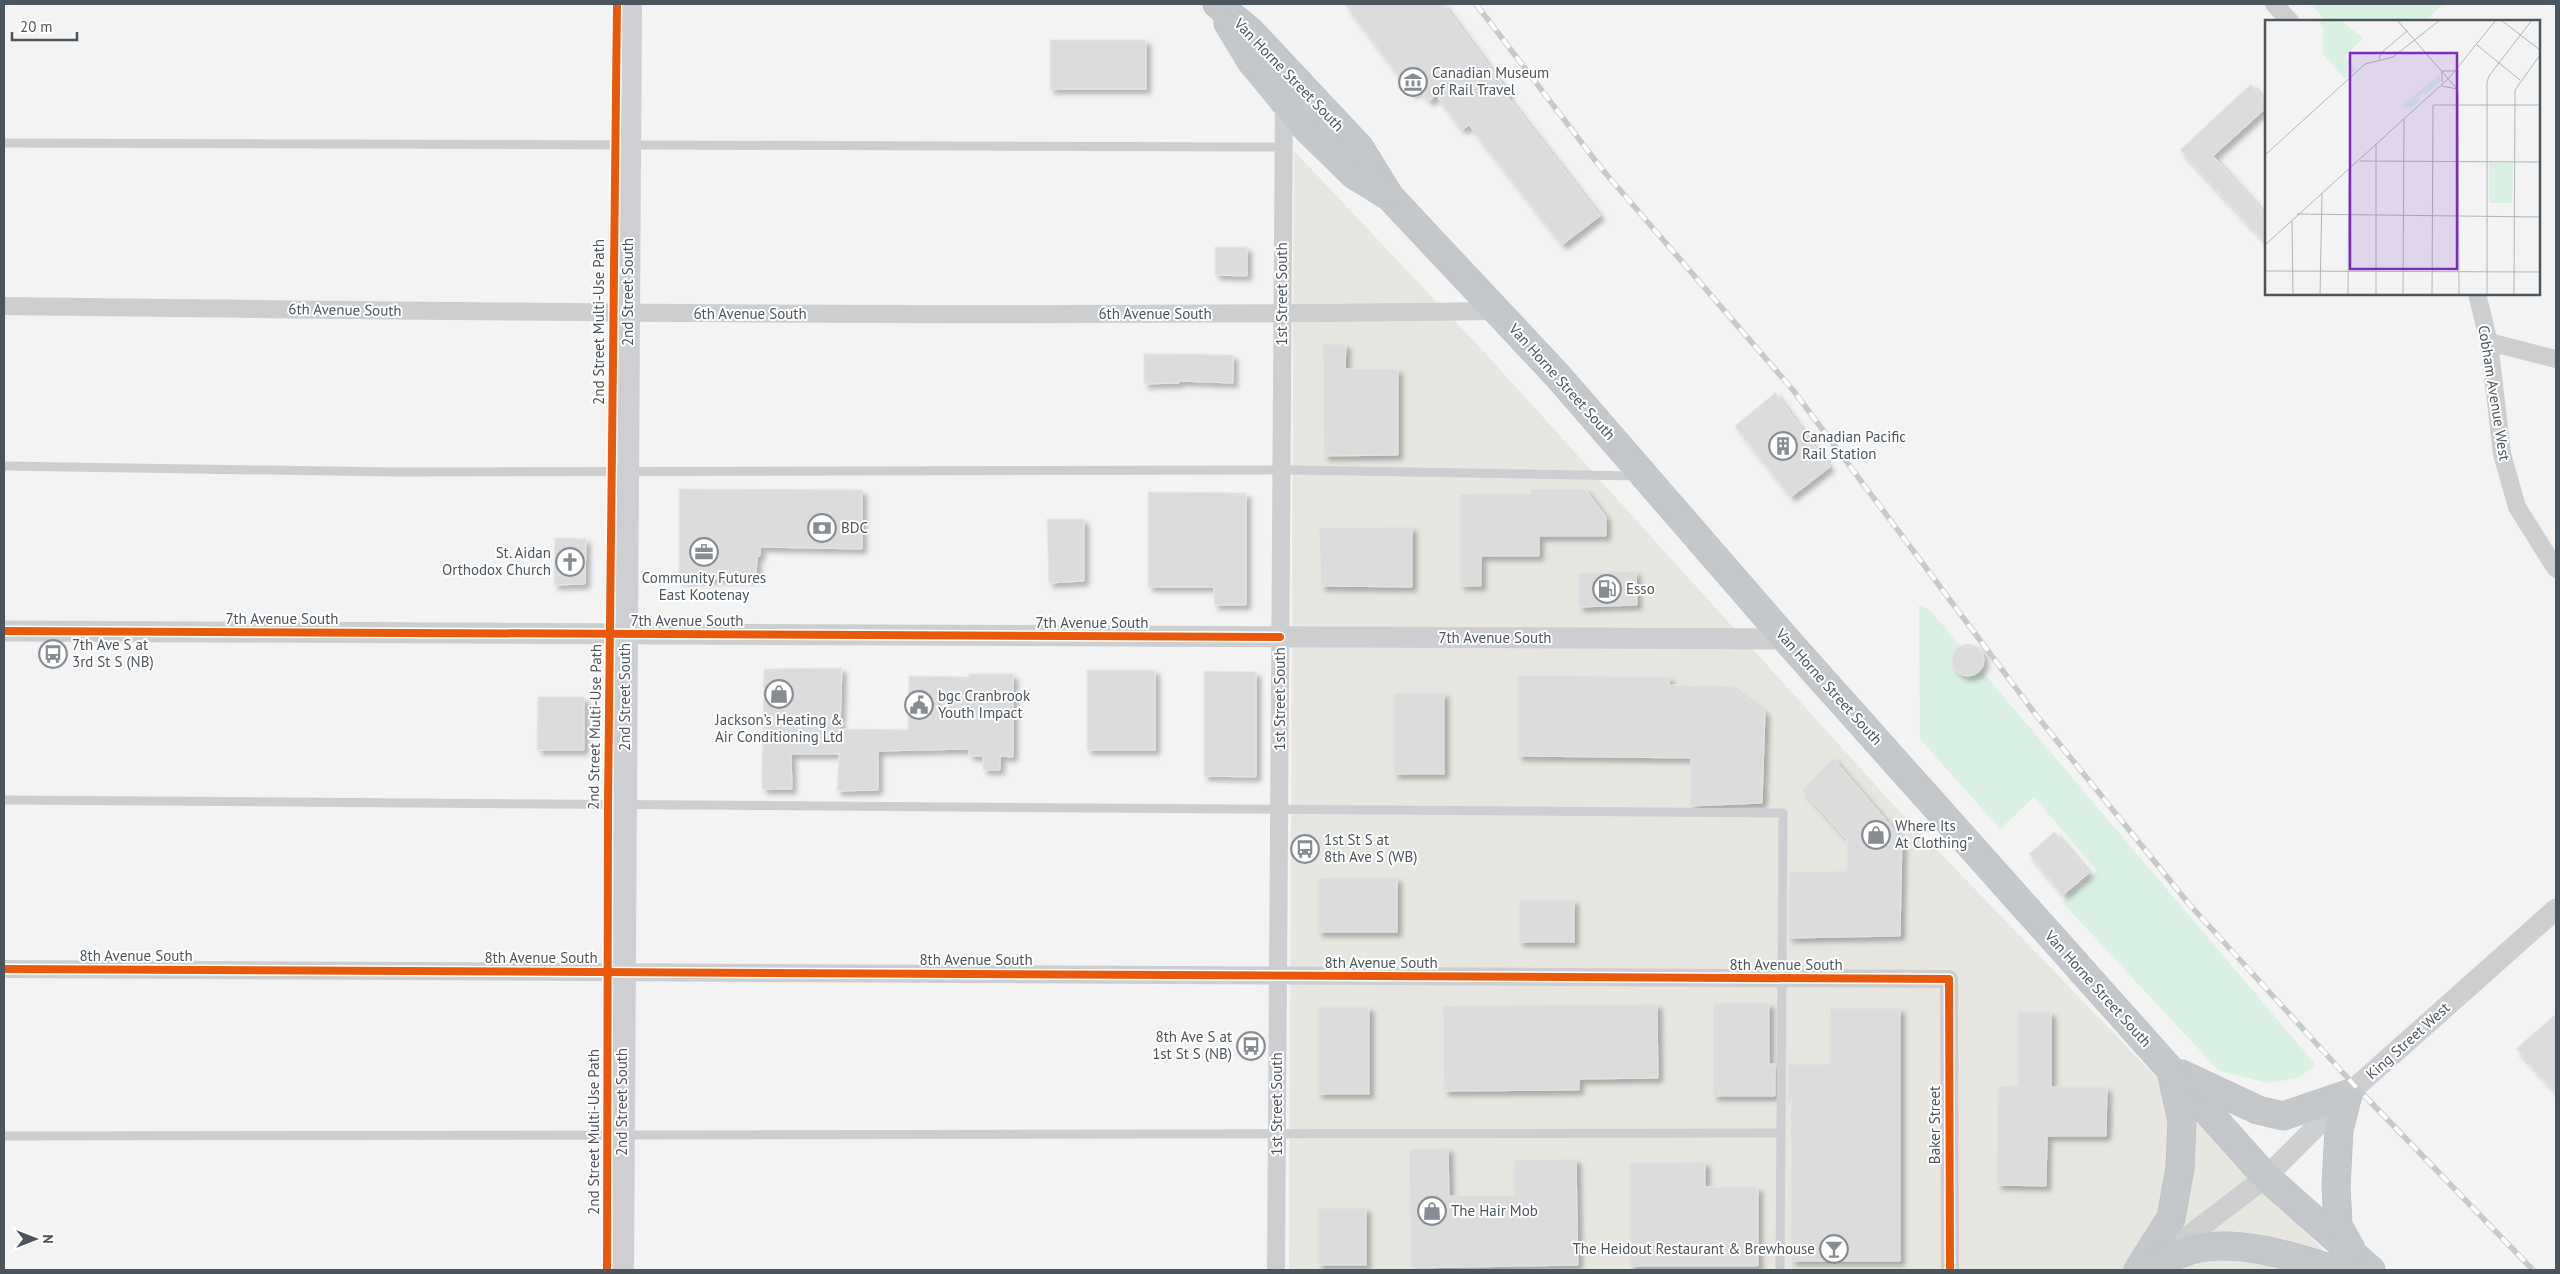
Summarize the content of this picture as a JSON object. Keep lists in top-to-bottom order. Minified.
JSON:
{"streets":{"highway":["Van Horne Street South"],"main road":["2nd Street South"],"street":["1st Street South","6th Avenue South","Cobham Avenue West","7th Avenue South","8th Avenue South","King Street West","Baker Street"],"cycle path":["2nd Street Multi-Use Path"]},"crossings":[["Van Horne Street South","1st Street South"],["Van Horne Street South","6th Avenue South"],["Van Horne Street South","7th Avenue South"],["Van Horne Street South","King Street West"],["2nd Street South","6th Avenue South"],["2nd Street South","7th Avenue South"],["2nd Street South","8th Avenue South"],["1st Street South","6th Avenue South"],["1st Street South","7th Avenue South"],["1st Street South","8th Avenue South"],["8th Avenue South","Baker Street"]],"places":{"museum":["Canadian Museum of Rail Travel"],"building":["Canadian Pacific Rail Station"],"bank":["BDC"],"office":["Community Futures East Kootenay"],"church":["St. Aidan Orthodox Church"],"fuel station":["Esso"],"bus stop":["7th Ave S at 3rd St S (NB)","1st St S at 8th Ave S (WB)","8th Ave S at 1st St S (NB)"],"shop":["Jackson’s Heating & Air Conditioning Ltd","Where Its At Clothing”","The Hair Mob"],"public building":["bgc Cranbrook Youth Impact"],"bar":["The Heidout Restaurant & Brewhouse"]},"scale_bar":"20 m","north":"right"}
